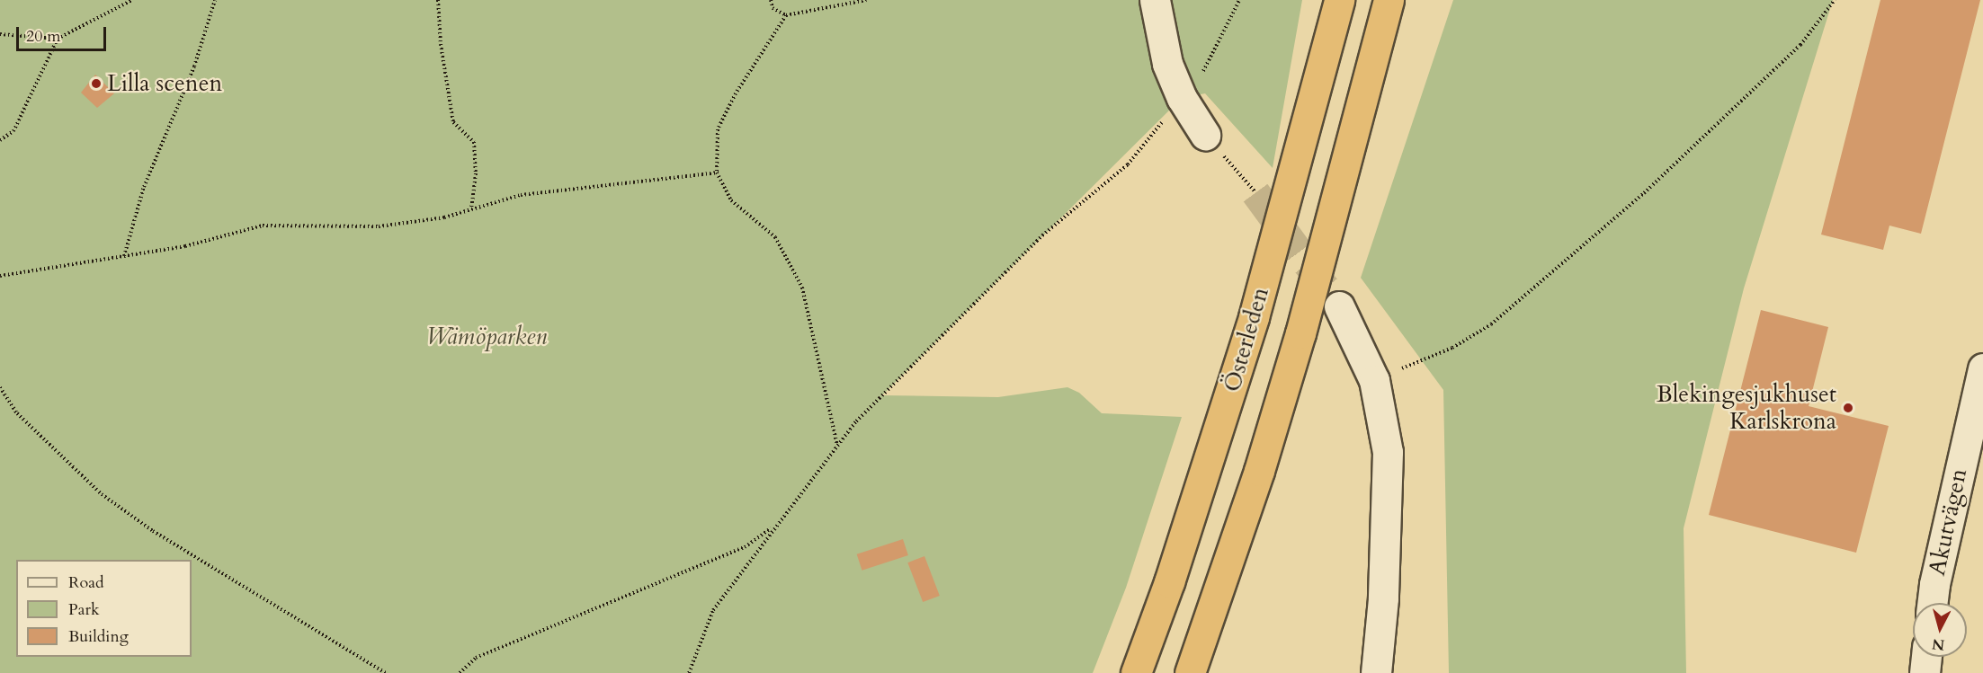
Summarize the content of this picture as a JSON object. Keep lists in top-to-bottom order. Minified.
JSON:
{"streets":{"highway":["Österleden"],"street":["Akutvägen"]},"parks":["Wämöparken"],"places":["Lilla scenen","Blekingesjukhuset Karlskrona"],"legend":["Road","Park","Building"],"scale_bar":"20 m","north":"bottom"}
